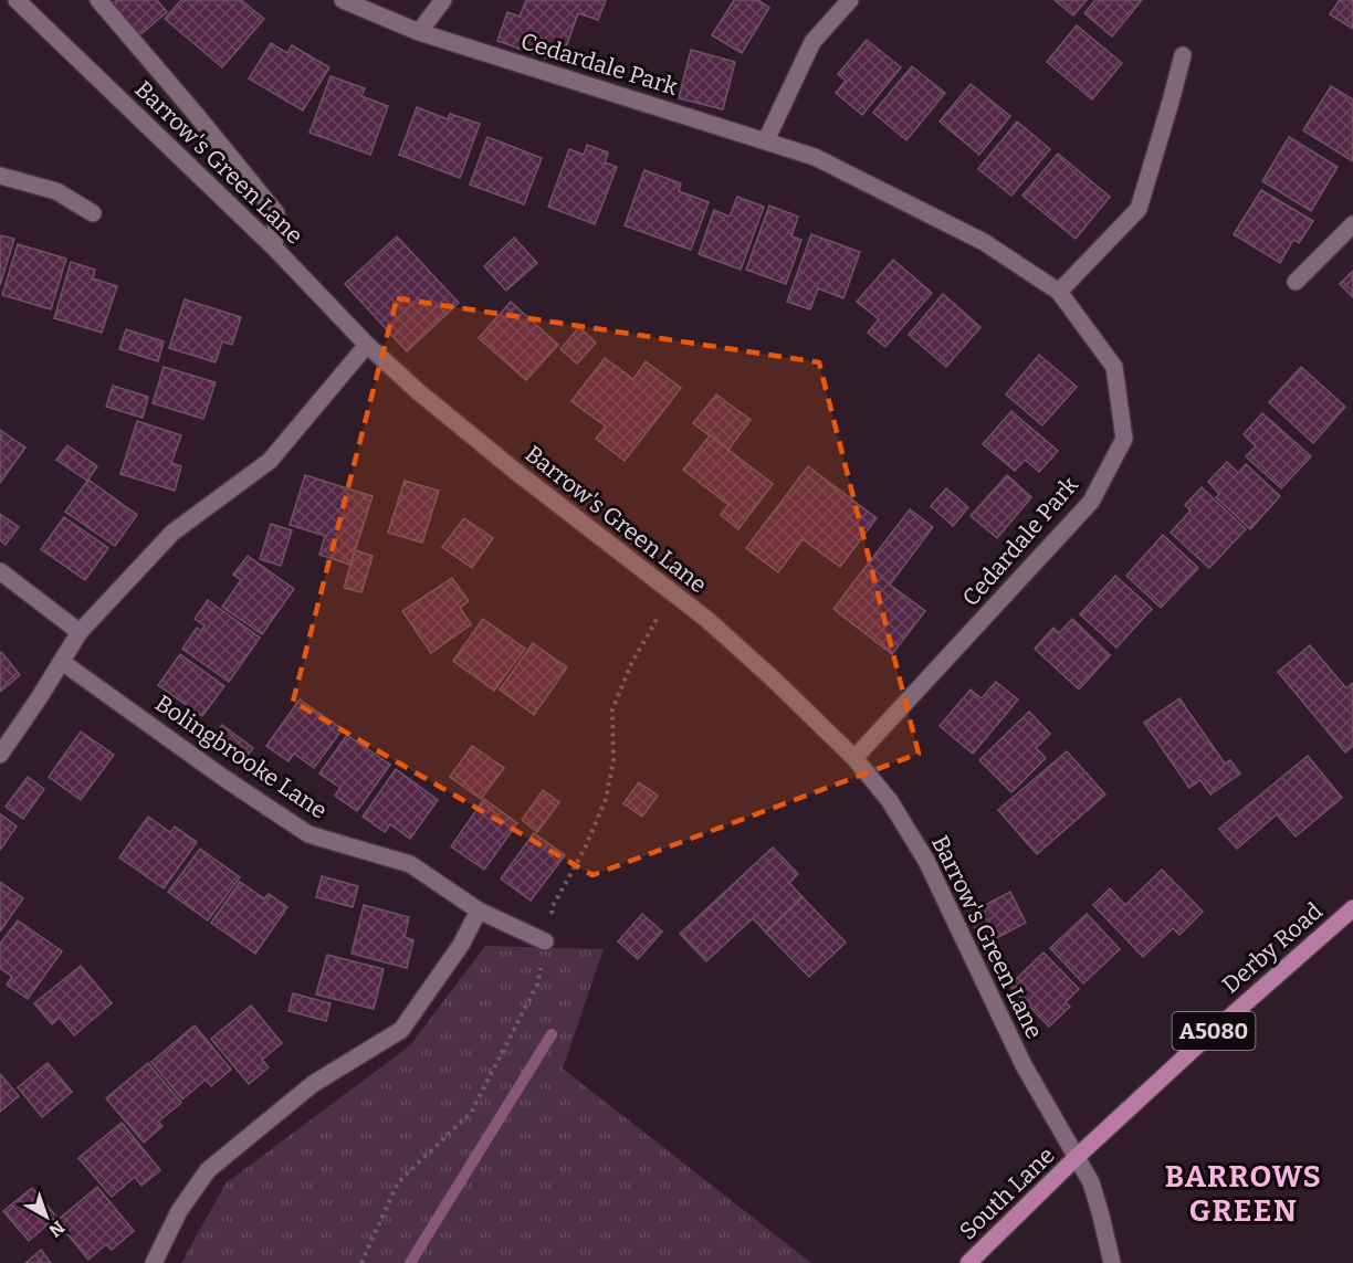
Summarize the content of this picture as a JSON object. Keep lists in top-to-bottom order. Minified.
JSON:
{"streets":{"main road":["Derby Road","A5080","South Lane"],"street":["Cedardale Park","Barrow's Green Lane","Bolingbrooke Lane"]},"crossings":[["Cedardale Park","Barrow's Green Lane"],["Barrow's Green Lane","Derby Road"],["Barrow's Green Lane","South Lane"],["Derby Road","South Lane"]],"districts":["BARROWS GREEN"],"north":"bottom right"}
